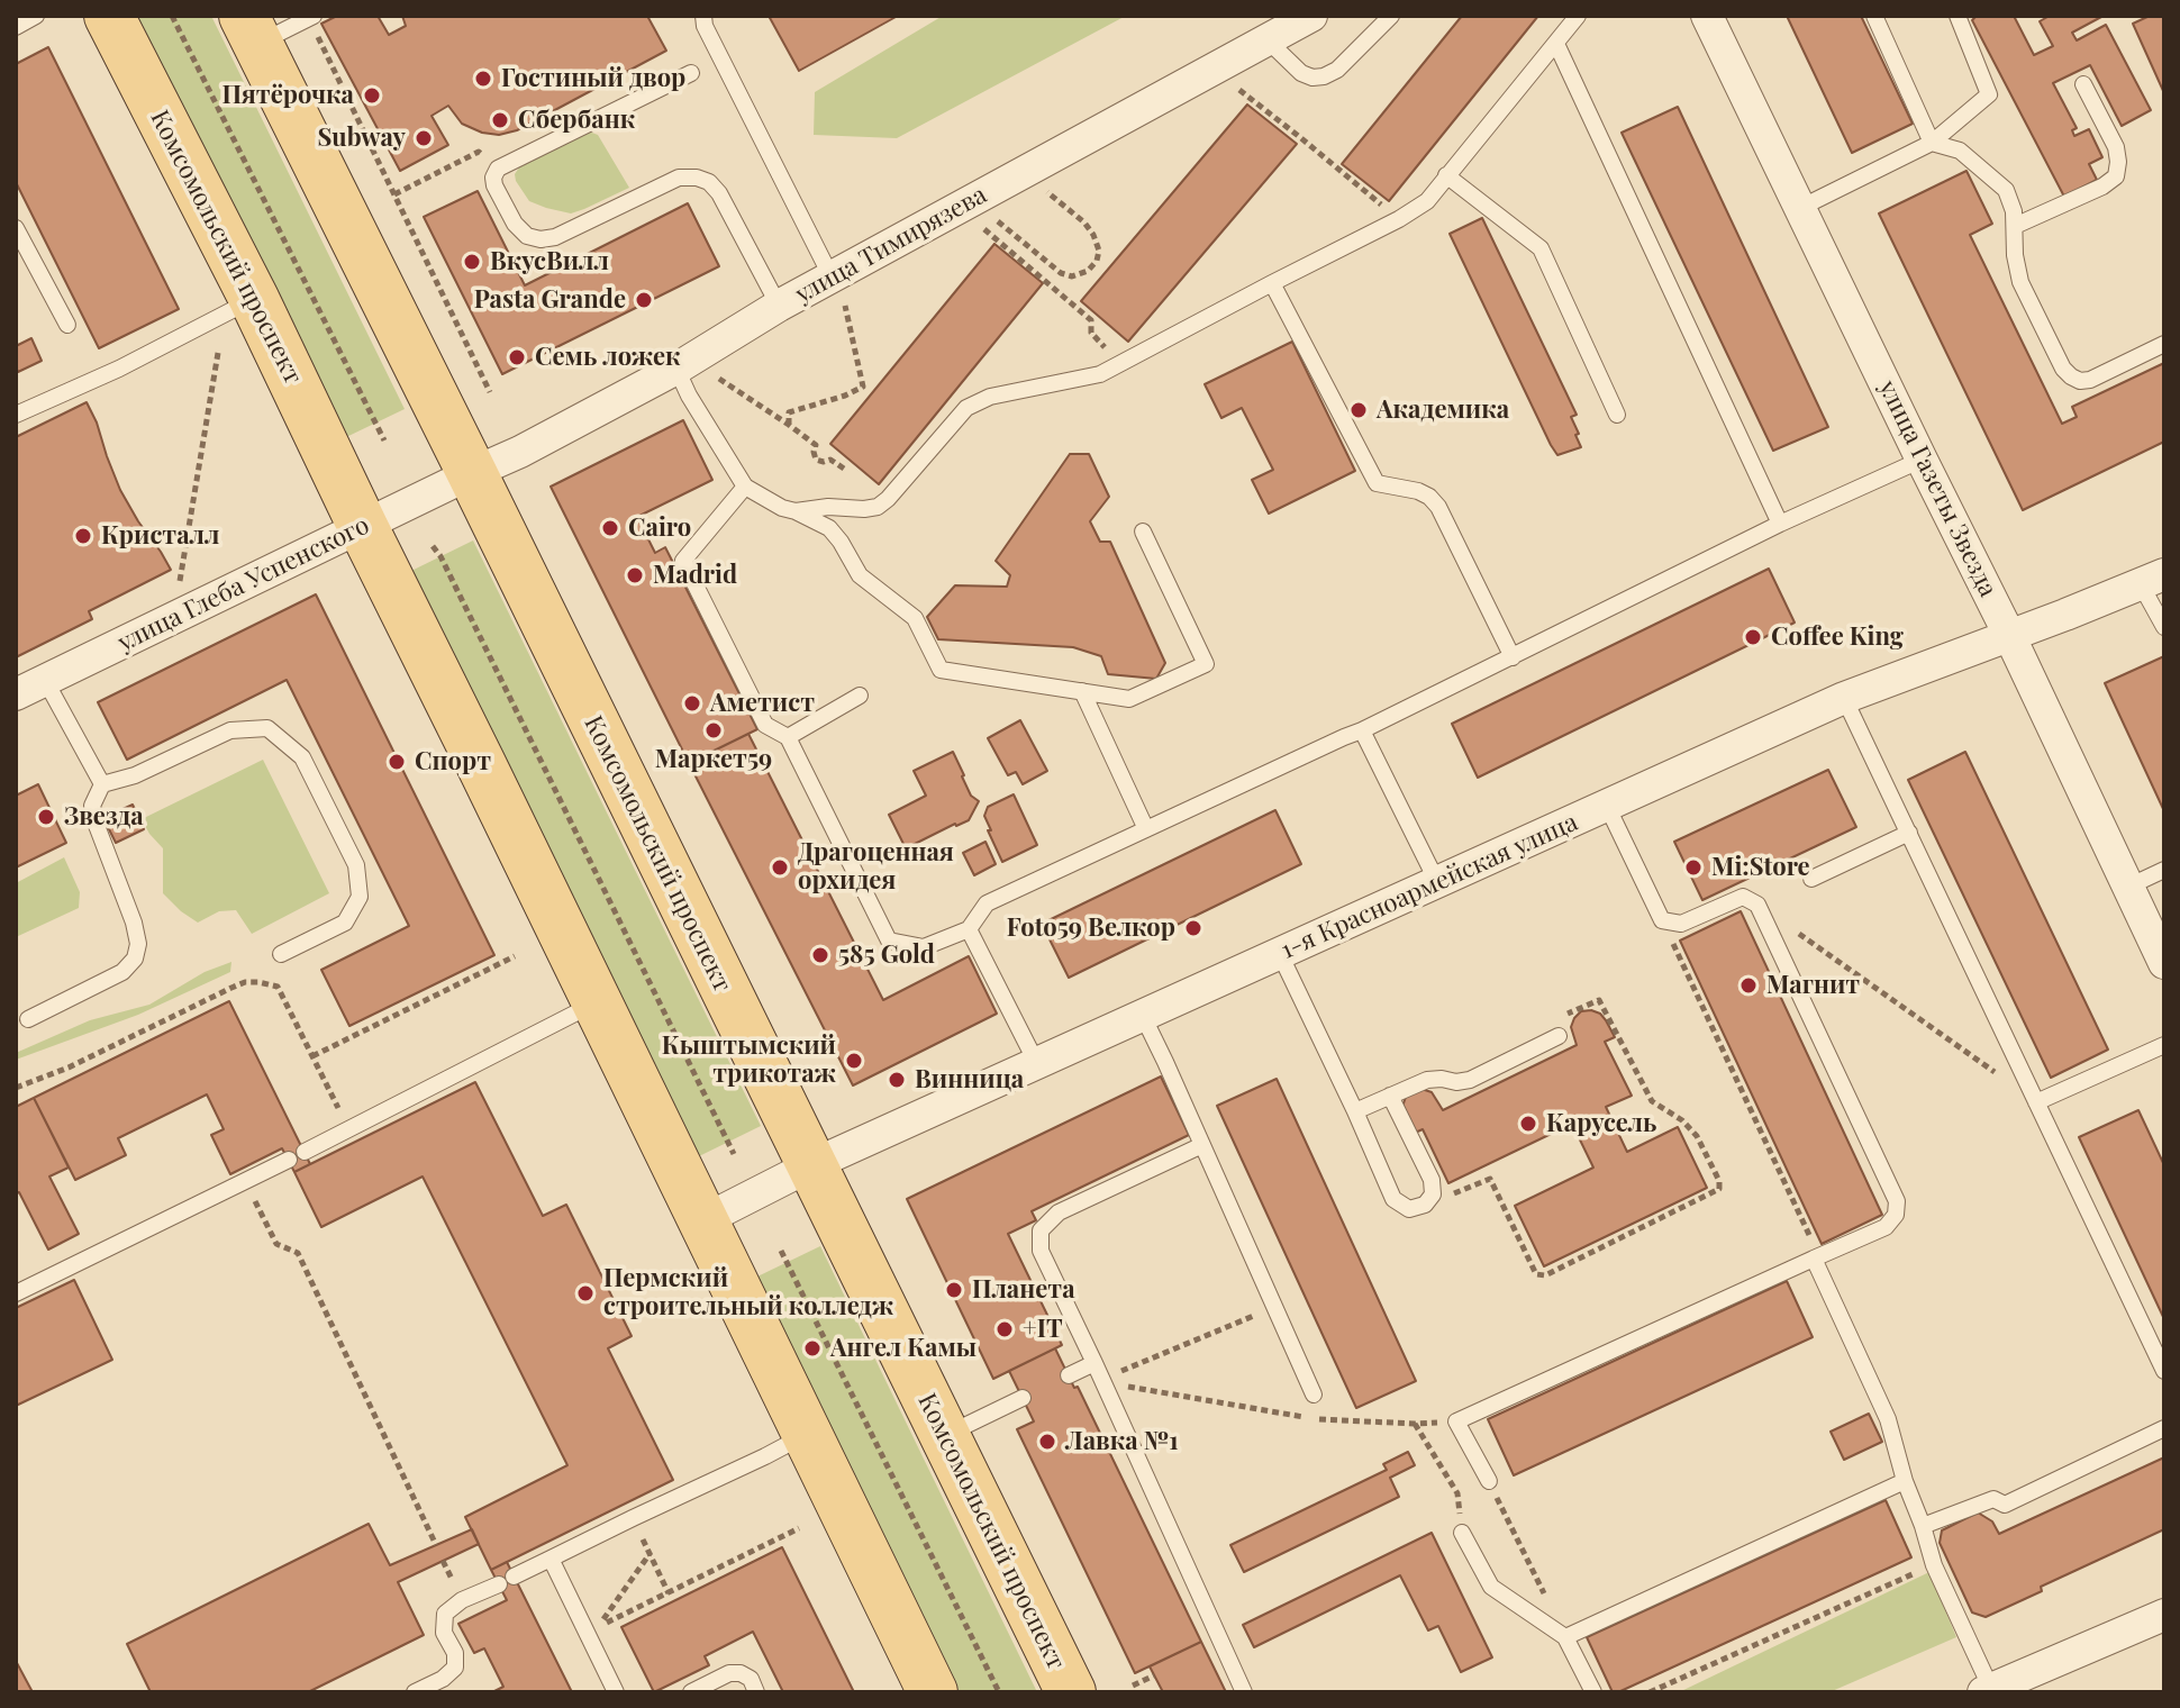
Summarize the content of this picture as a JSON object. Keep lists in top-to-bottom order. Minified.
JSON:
{"streets":{"main road":["Комсомольский проспект"],"street":["улица Тимирязева","улица Газеты Звезда","улица Глеба Успенского","1-я Красноармейская улица"]},"crossings":[["улица Тимирязева","Комсомольский проспект"],["улица Тимирязева","улица Глеба Успенского"],["Комсомольский проспект","улица Глеба Успенского"],["Комсомольский проспект","1-я Красноармейская улица"],["улица Газеты Звезда","1-я Красноармейская улица"]],"places":["Гостиный двор","Пятёрочка","Сбербанк","Subway","ВкусВилл","Pasta Grande","Семь ложек","Академика","Cairo","Кристалл","Madrid","Coffee King","Аметист","Маркет59","Спорт","Звезда","Драгоценная орхидея","Mi:Store","Foto59 Велкор","585 Gold","Магнит","Кыштымский трикотаж","Винница","Карусель","Планета","Пермский строительный колледж","+IT","Ангел Камы","Лавка №1"]}
